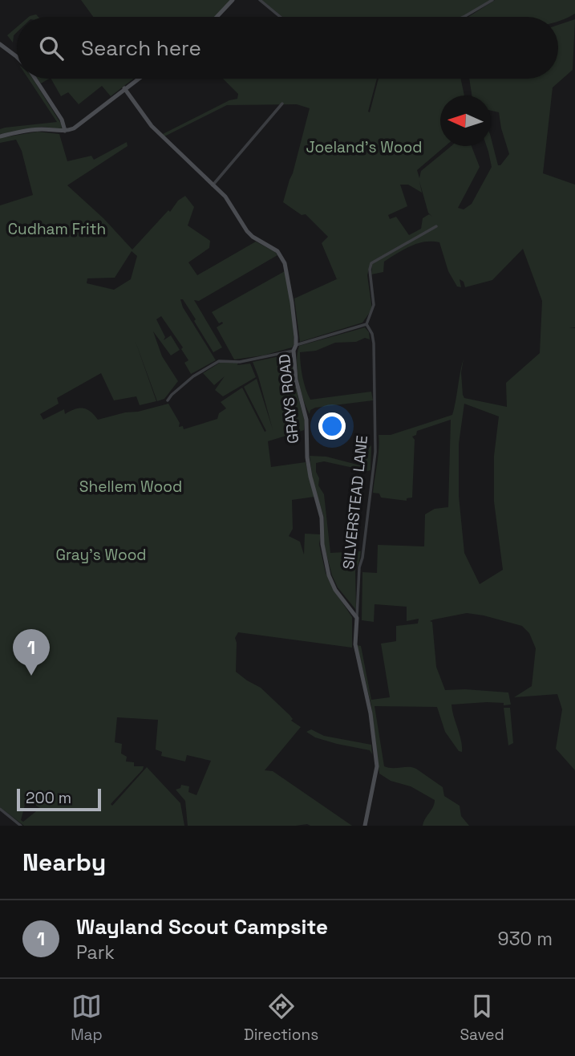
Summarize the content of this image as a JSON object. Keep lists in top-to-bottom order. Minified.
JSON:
{"streets":{"street":["GRAYS ROAD","SILVERSTEAD LANE"]},"crossings":[["GRAYS ROAD","SILVERSTEAD LANE"]],"parks":["Joeland's Wood","Cudham Frith","Shellem Wood","Gray's Wood"],"scale_bar":"200 m","north":"left","page":{"search":"Search here","pins":"1","scale":"200 m","heading":"Nearby","list":[{"mark":"1","name":"Wayland Scout Campsite","note":"Park","value":"930 m"}],"nav":["Map","Directions","Saved"]}}
